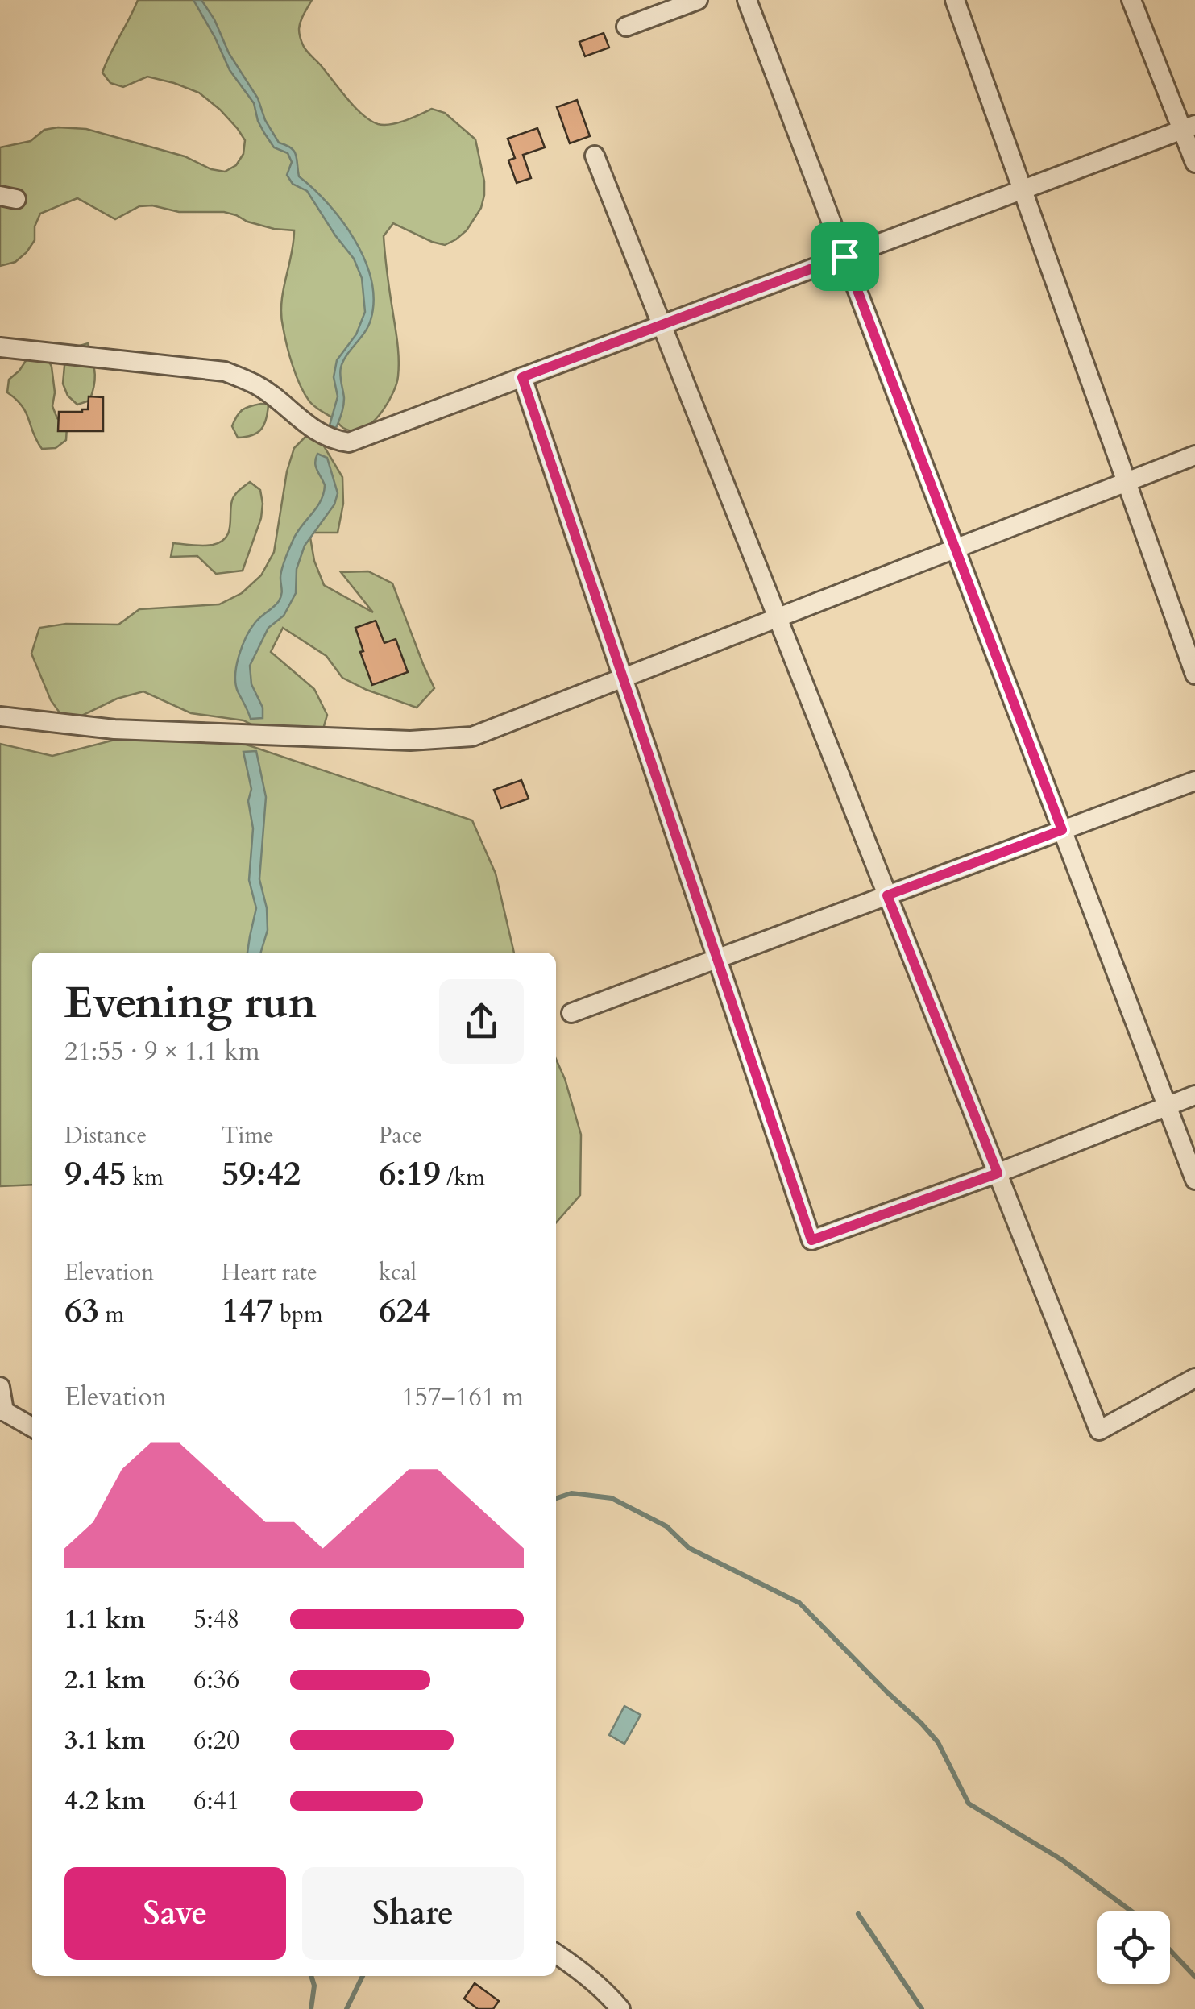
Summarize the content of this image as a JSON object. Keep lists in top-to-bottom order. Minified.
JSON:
{"page":{"heading":["Evening run","21:55 · 9 × 1.1 km"],"stats":[["Distance","9.45 km"],["Time","59:42"],["Pace","6:19 /km"],["Elevation","63 m"],["Heart rate","147 bpm"],["kcal","624"]],"chart":["Elevation","157–161 m"],"list":[{"name":"1.1 km","note":"5:48"},{"name":"2.1 km","note":"6:36"},{"name":"3.1 km","note":"6:20"},{"name":"4.2 km","note":"6:41"}],"buttons":["Save","Share"]}}
